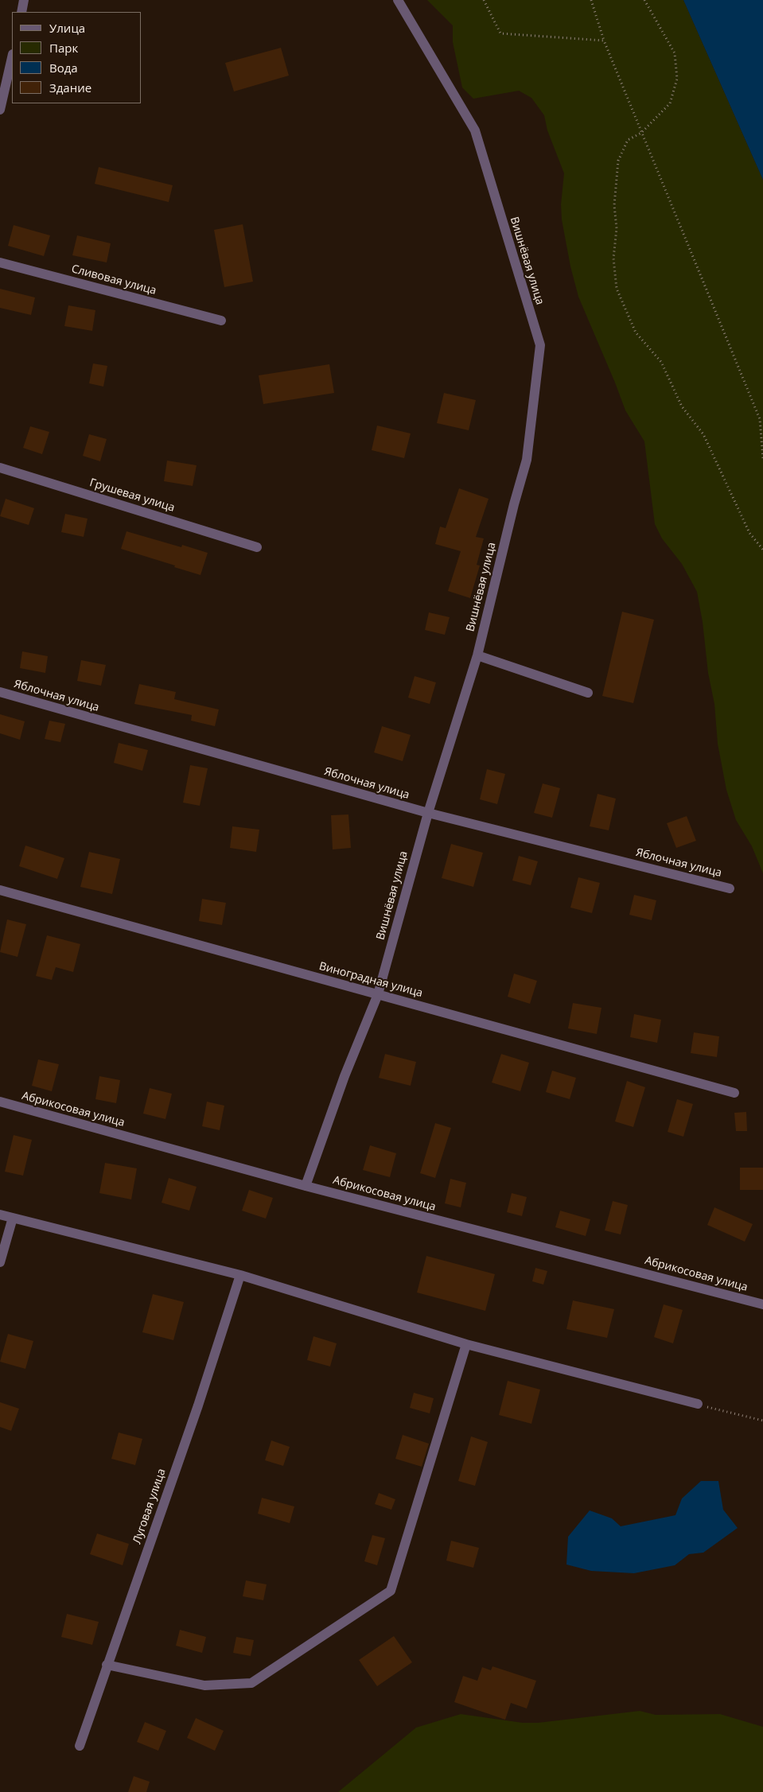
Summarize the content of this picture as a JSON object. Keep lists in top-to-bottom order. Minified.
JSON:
{"streets":{"street":["Вишнёвая улица","Сливовая улица","Грушевая улица","Яблочная улица","Виноградная улица","Абрикосовая улица","Луговая улица"]},"crossings":[["Вишнёвая улица","Яблочная улица"],["Вишнёвая улица","Виноградная улица"],["Вишнёвая улица","Абрикосовая улица"]],"legend":["Улица","Парк","Вода","Здание"]}
